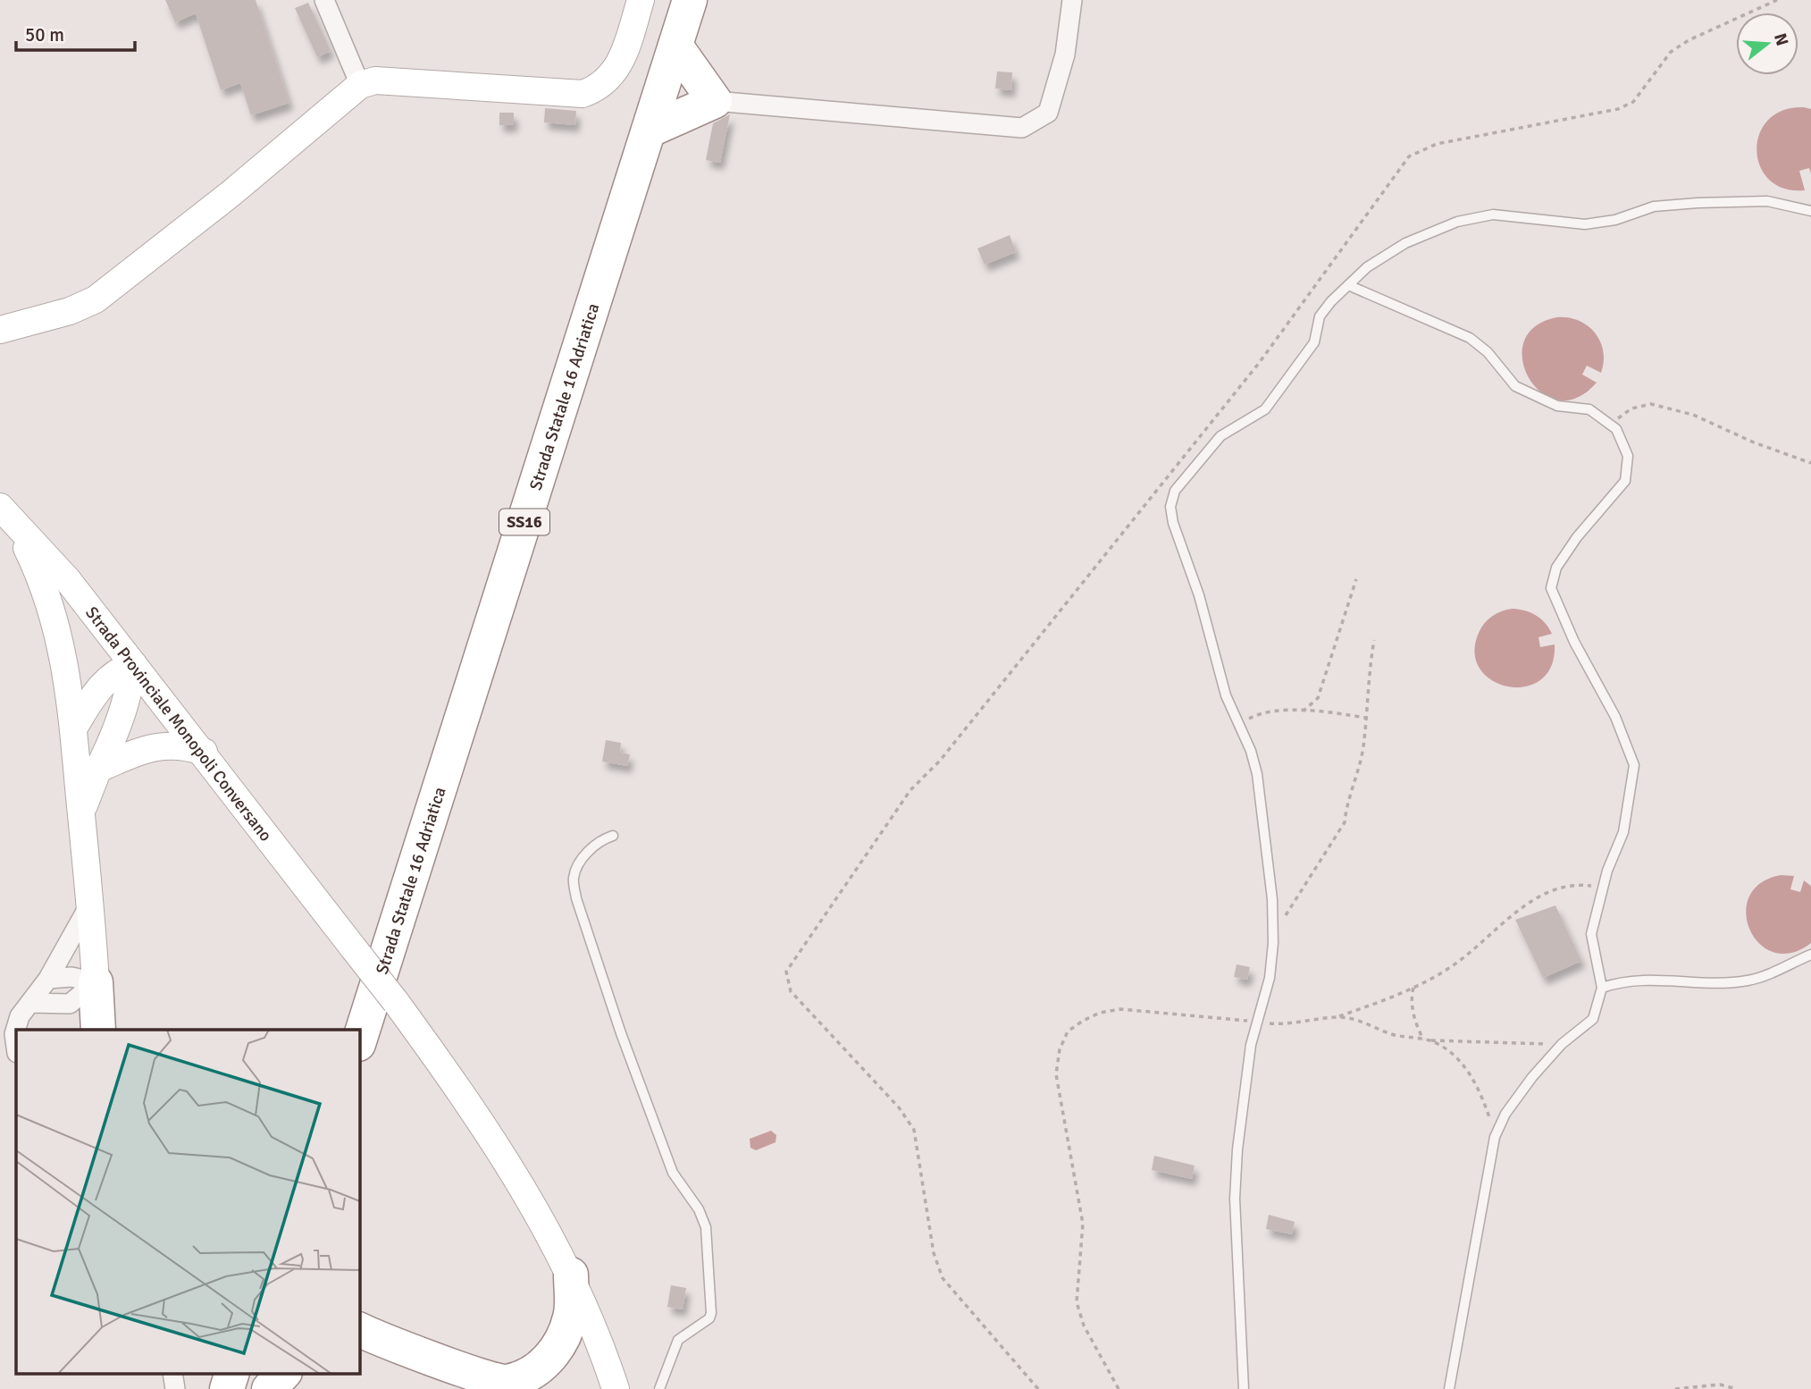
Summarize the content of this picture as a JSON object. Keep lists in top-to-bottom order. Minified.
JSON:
{"streets":{"highway":["Strada Statale 16 Adriatica","SS16"],"main road":["Strada Provinciale Monopoli Conversano"]},"scale_bar":"50 m","north":"right"}
